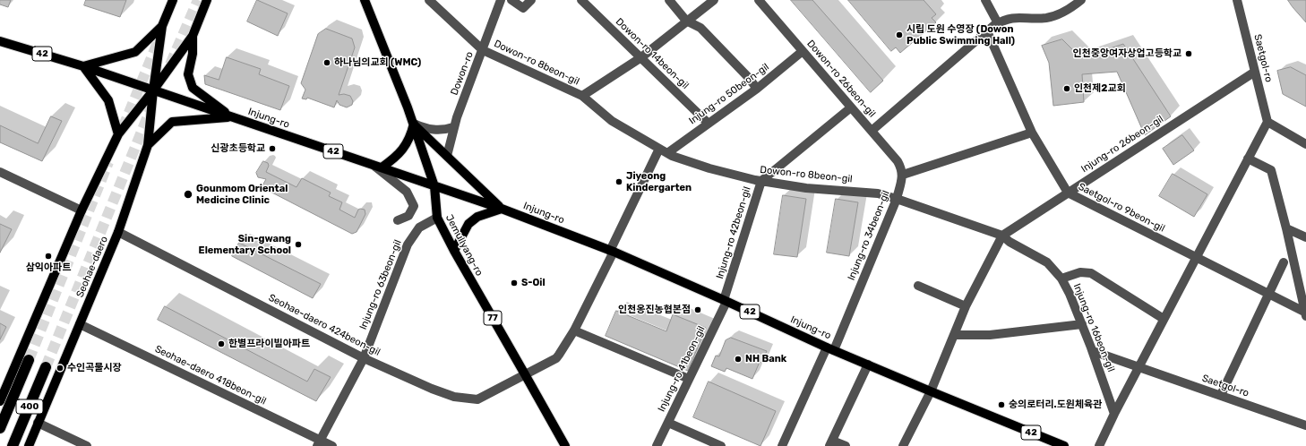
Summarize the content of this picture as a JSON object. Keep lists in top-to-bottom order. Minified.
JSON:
{"streets":{"highway":["400"],"main road":["42","Injung-ro","Jemullyang-ro","Seohae-daero","77"],"street":["Dowon-ro 14beon-gil","Saetgol-ro","Dowon-ro 8beon-gil","Dowon-ro","Dowon-ro 26beon-gil","Injung-ro 50beon-gil","Injung-ro 26beon-gil","Saetgol-ro 9beon-gil","Injung-ro 42beon-gil","Injung-ro 34beon-gil","Injung-ro 63beon-gil","Seohae-daero 424beon-gil","Injung-ro 16beon-gil","Injung-ro 41beon-gil","Seohae-daero 418beon-gil"]},"crossings":[["Dowon-ro 14beon-gil","Injung-ro 50beon-gil"],["Saetgol-ro","Injung-ro 26beon-gil"],["Saetgol-ro","Injung-ro 16beon-gil"],["Dowon-ro 8beon-gil","Dowon-ro"],["Dowon-ro 8beon-gil","Injung-ro 50beon-gil"],["Dowon-ro 8beon-gil","Injung-ro 26beon-gil"],["Dowon-ro 8beon-gil","Injung-ro 42beon-gil"],["Dowon-ro 8beon-gil","Injung-ro 34beon-gil"],["Dowon-ro 26beon-gil","Injung-ro 50beon-gil"],["Dowon-ro 26beon-gil","Injung-ro 42beon-gil"],["Dowon-ro 26beon-gil","Injung-ro 34beon-gil"],["Injung-ro 50beon-gil","Injung-ro"],["Injung-ro 50beon-gil","Seohae-daero 424beon-gil"],["Injung-ro","Injung-ro 42beon-gil"],["Injung-ro","Injung-ro 34beon-gil"],["Injung-ro","Jemullyang-ro"],["Injung-ro","Seohae-daero"],["Injung-ro","Injung-ro 41beon-gil"],["Injung-ro 26beon-gil","Saetgol-ro 9beon-gil"],["Injung-ro 42beon-gil","Injung-ro 41beon-gil"],["Jemullyang-ro","Injung-ro 63beon-gil"],["Jemullyang-ro","Seohae-daero 424beon-gil"],["Seohae-daero","Seohae-daero 424beon-gil"],["Seohae-daero","Seohae-daero 418beon-gil"],["Injung-ro 63beon-gil","Seohae-daero 424beon-gil"],["Injung-ro 63beon-gil","Seohae-daero 418beon-gil"]],"places":["시립 도원 수영장 (Dowon Public Swimming Hall)","인천중앙여자상업고등학교","하나님의교회 (WMC)","인천제2교회","신광초등학교","Jiyeong Kindergarten","Gounmom Oriental Medicine Clinic","Sin-gwang Elementary School","삼익아파트","S-Oil","인천옹진농협본점","한별프라이빌아파트","NH Bank","수인곡물시장","숭의로터리.도원체육관"]}
